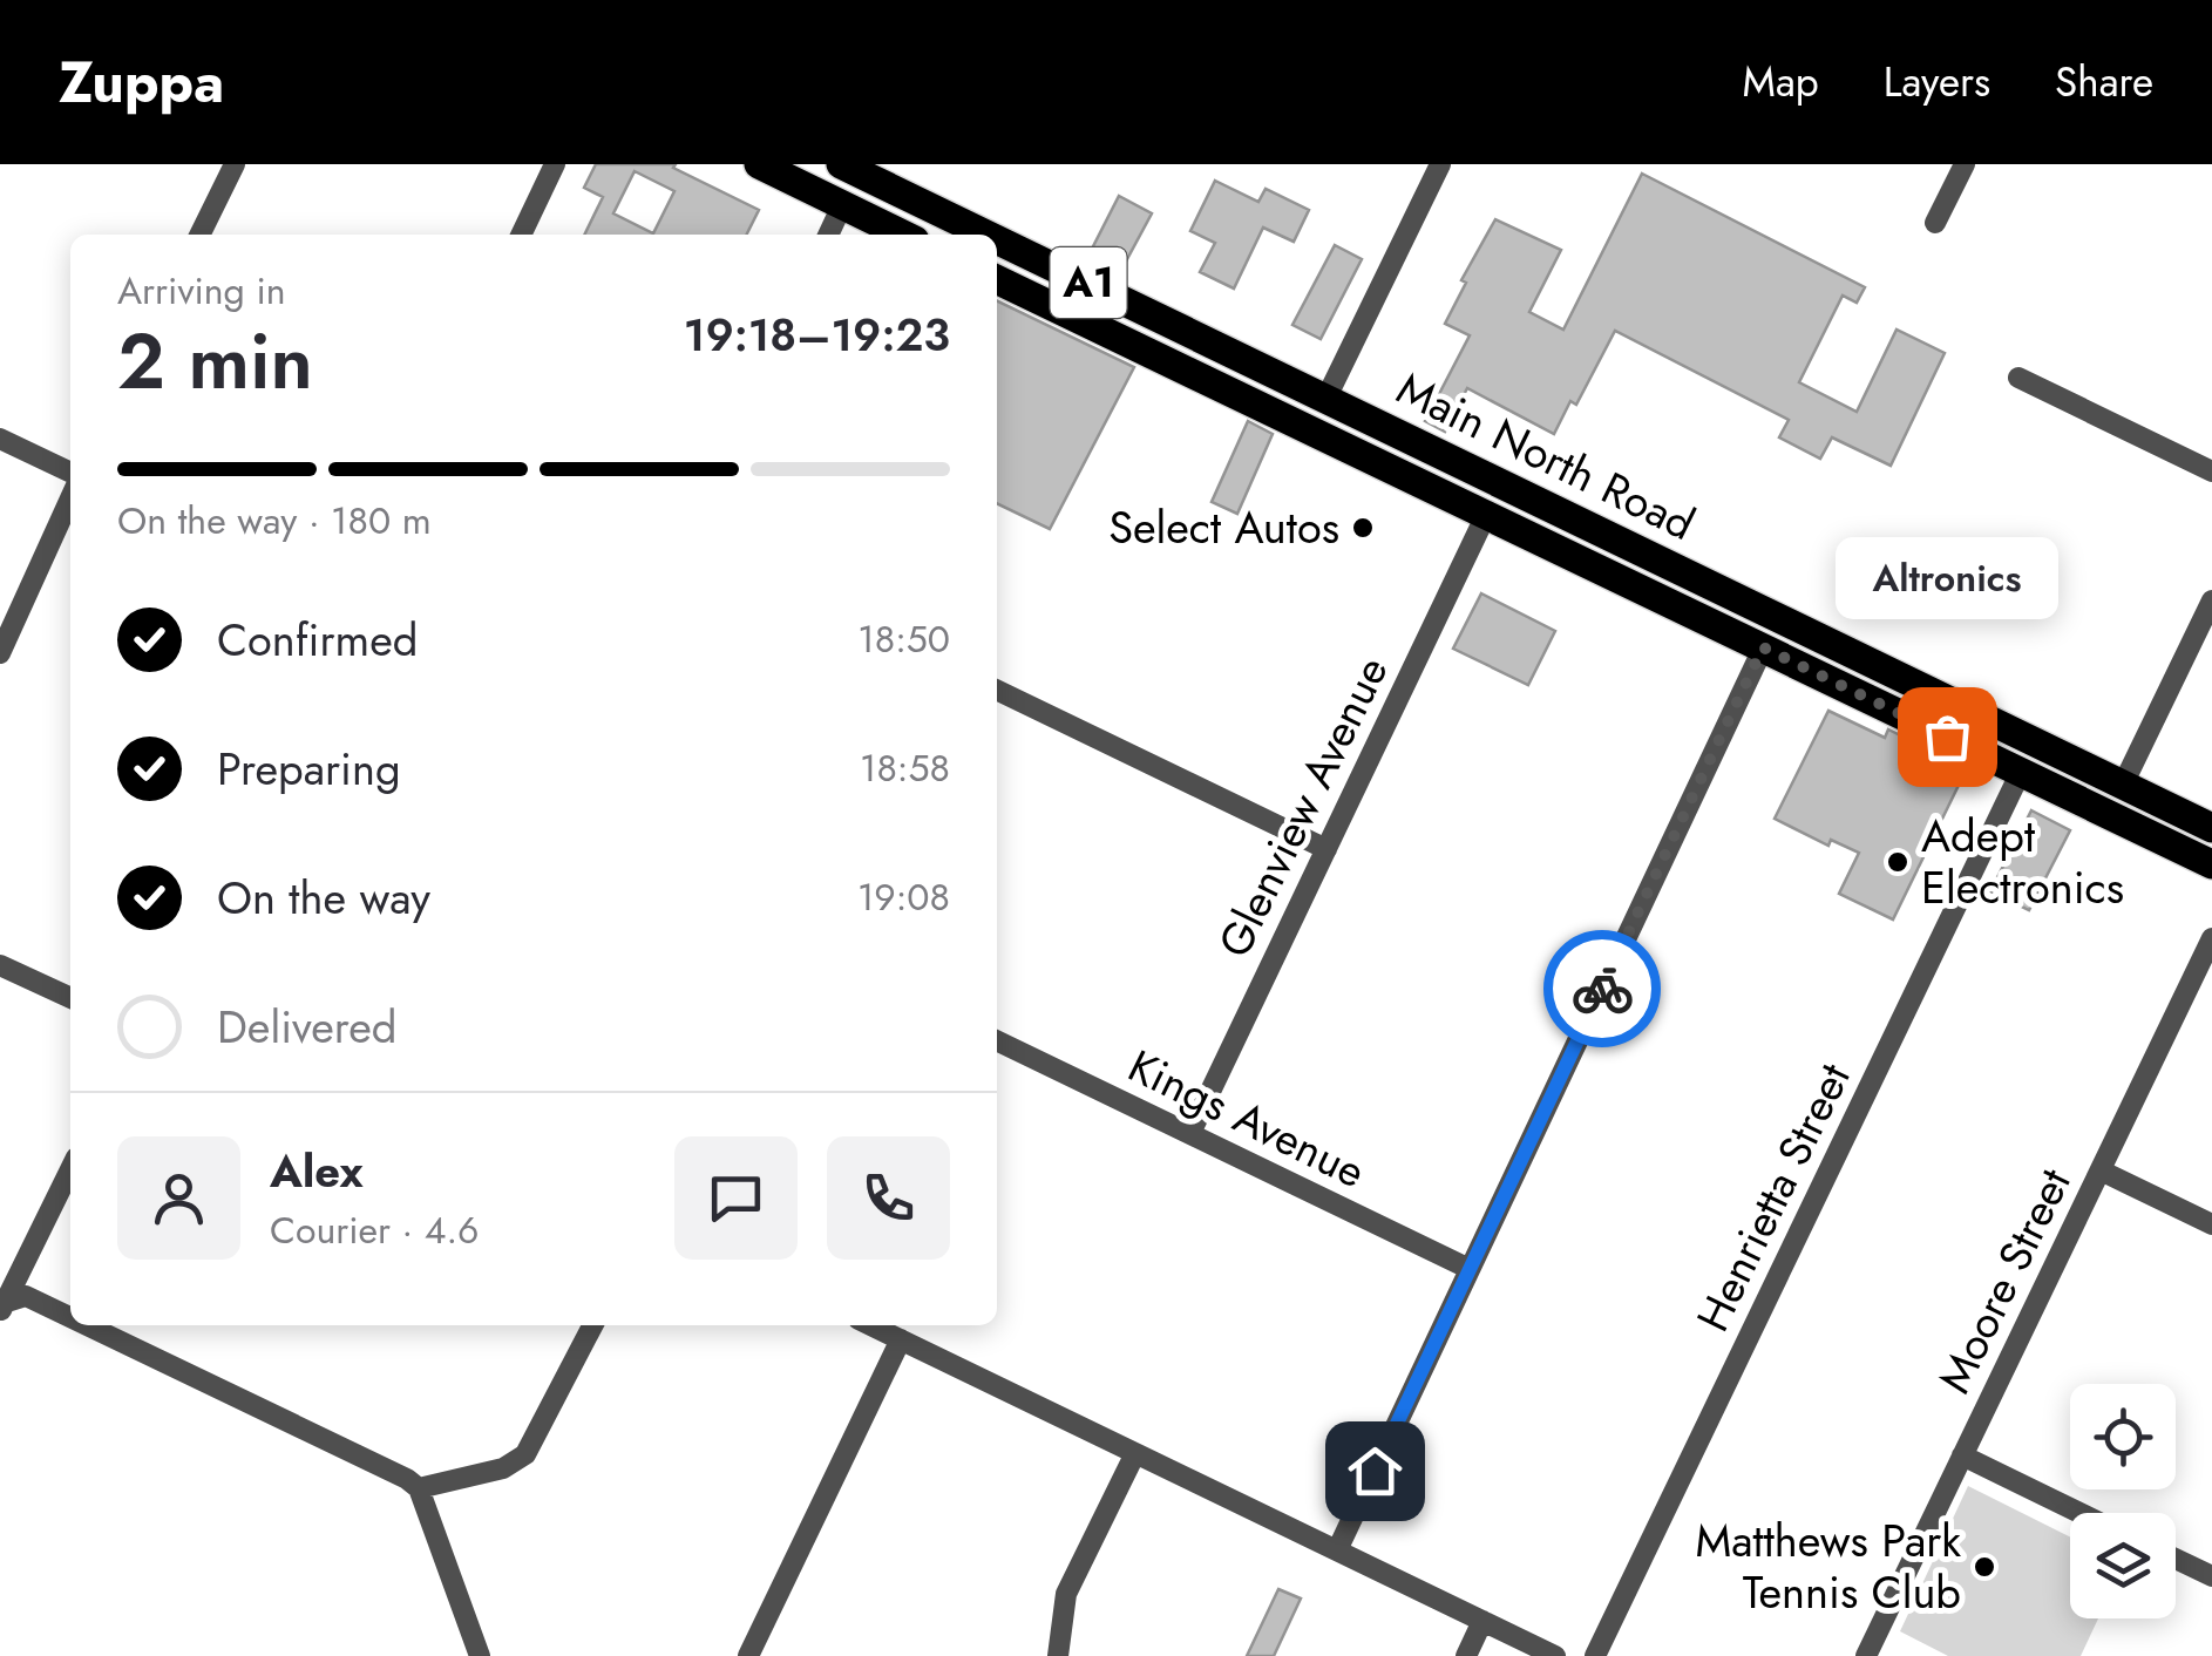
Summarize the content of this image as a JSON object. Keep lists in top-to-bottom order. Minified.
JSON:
{"streets":{"highway":["A1","Main North Road"],"street":["Glenview Avenue","Kings Avenue","Henrietta Street","Moore Street"]},"crossings":[["Main North Road","Glenview Avenue"],["Main North Road","Henrietta Street"],["Glenview Avenue","Kings Avenue"]],"places":["Select Autos","Altronics","Adept Electronics","Matthews Park Tennis Club"],"page":{"header":"Zuppa","nav":["Map","Layers","Share"],"heading":["2 min","Arriving in","19:18–19:23"],"panel":["Alex","Courier · 4.6"],"bar":"On the way · 180 m","bubble":"Altronics","list":[["Confirmed","18:50"],["Preparing","18:58"],["On the way","19:08"],"Delivered"]}}
